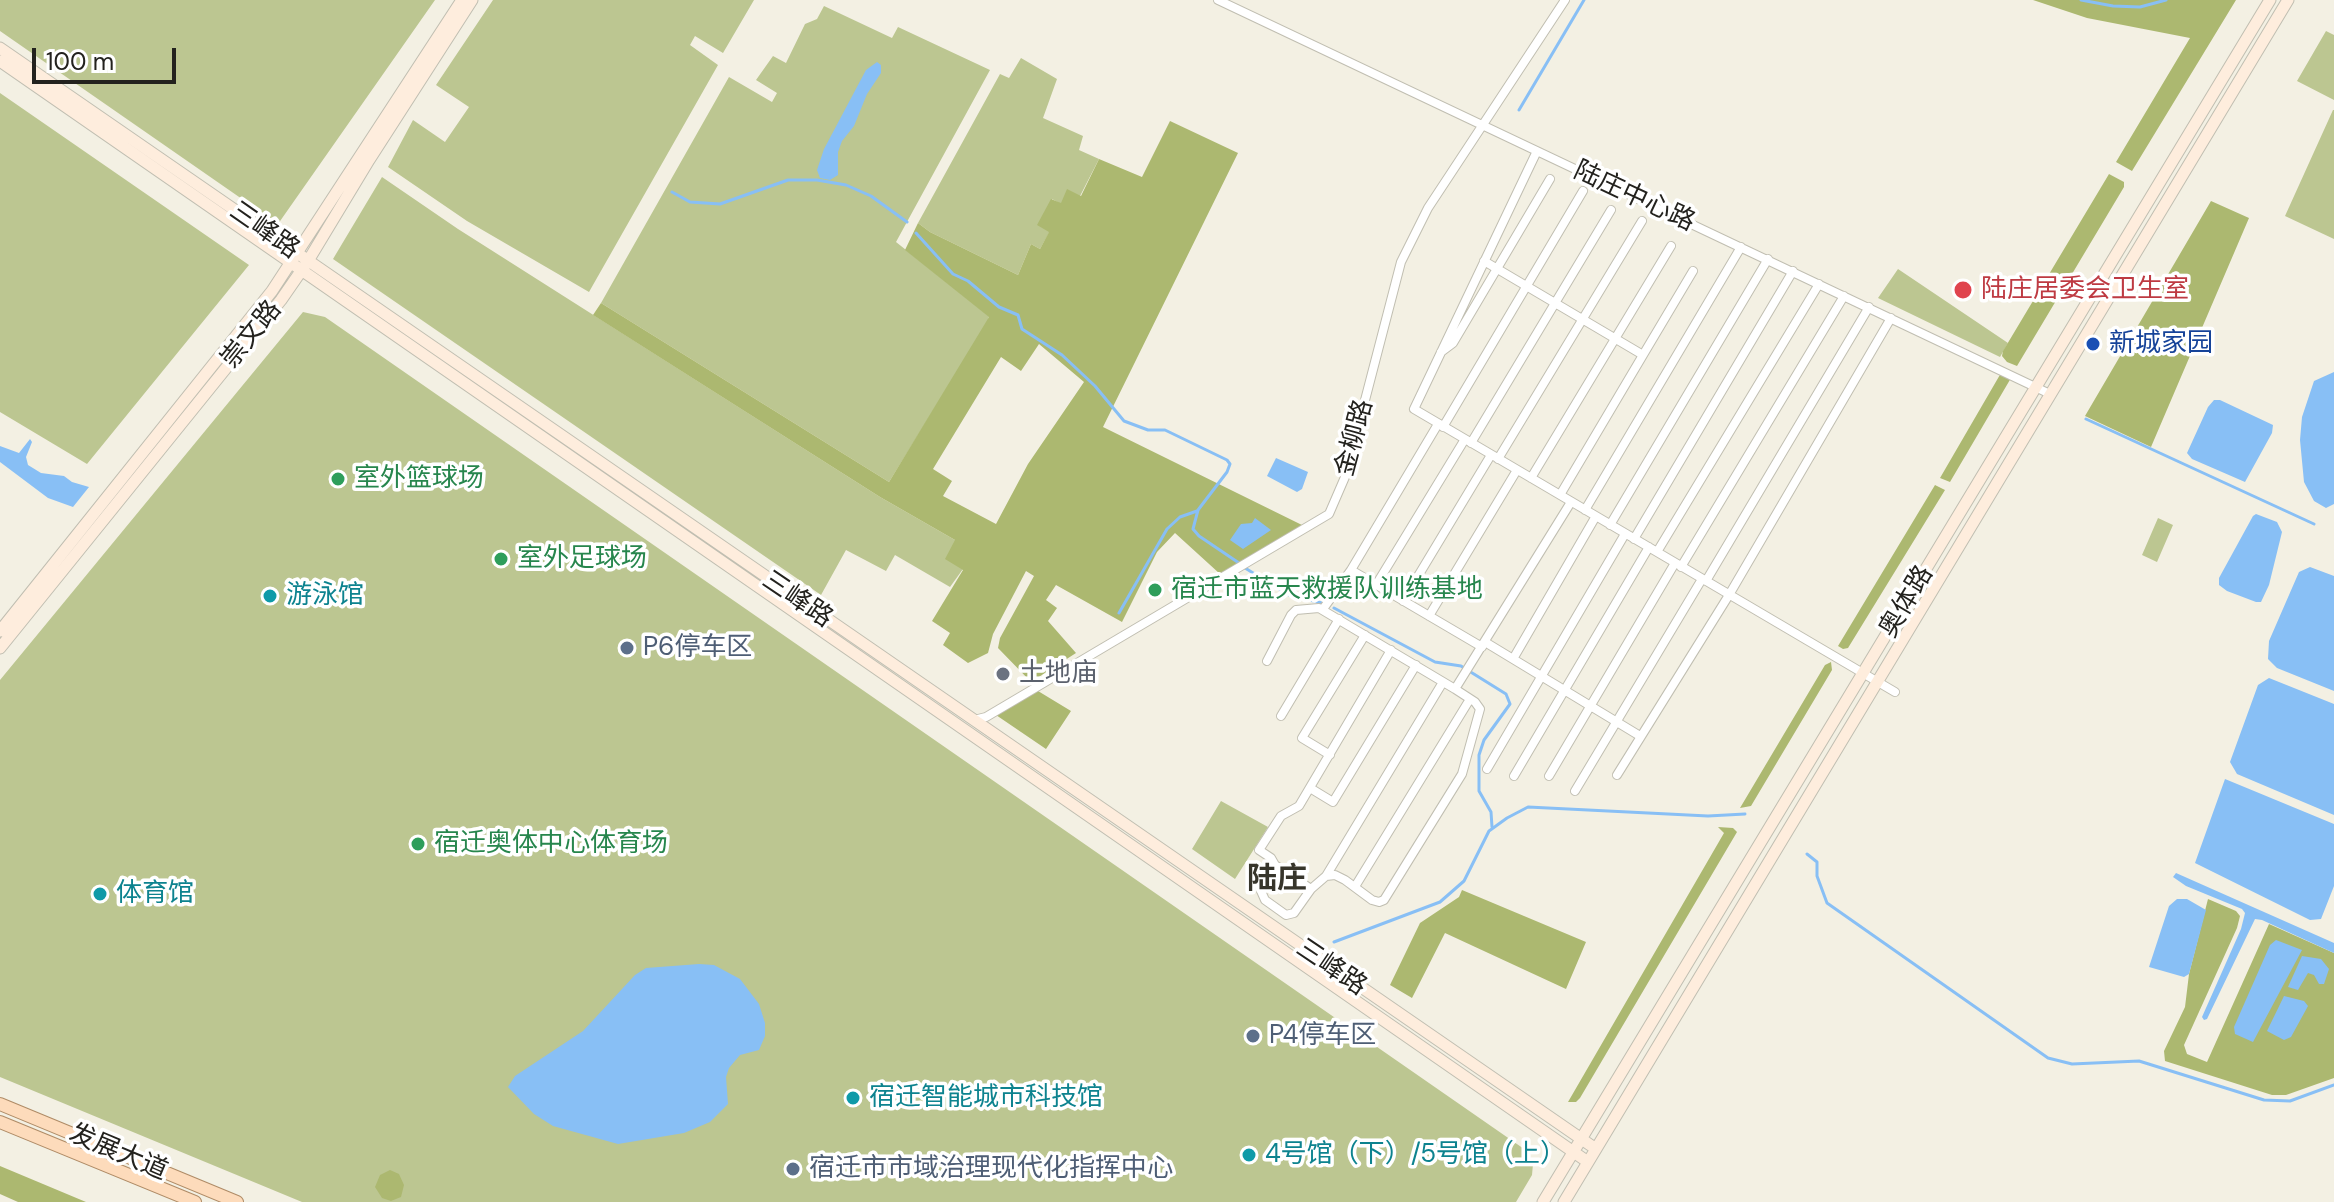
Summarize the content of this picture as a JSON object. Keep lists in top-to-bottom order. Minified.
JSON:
{"streets":{"main road":["三峰路","崇文路","奥体路","发展大道"],"street":["陆庄中心路","金柳路"]},"crossings":[["陆庄中心路","金柳路"],["陆庄中心路","奥体路"],["三峰路","崇文路"],["三峰路","金柳路"],["三峰路","奥体路"]],"districts":["陆庄"],"places":["陆庄居委会卫生室","新城家园","室外篮球场","室外足球场","宿迁市蓝天救援队训练基地","游泳馆","P6停车区","土地庙","宿迁奥体中心体育场","体育馆","P4停车区","宿迁智能城市科技馆","4号馆（下）/5号馆（上）","宿迁市市域治理现代化指挥中心"],"scale_bar":"100 m"}
